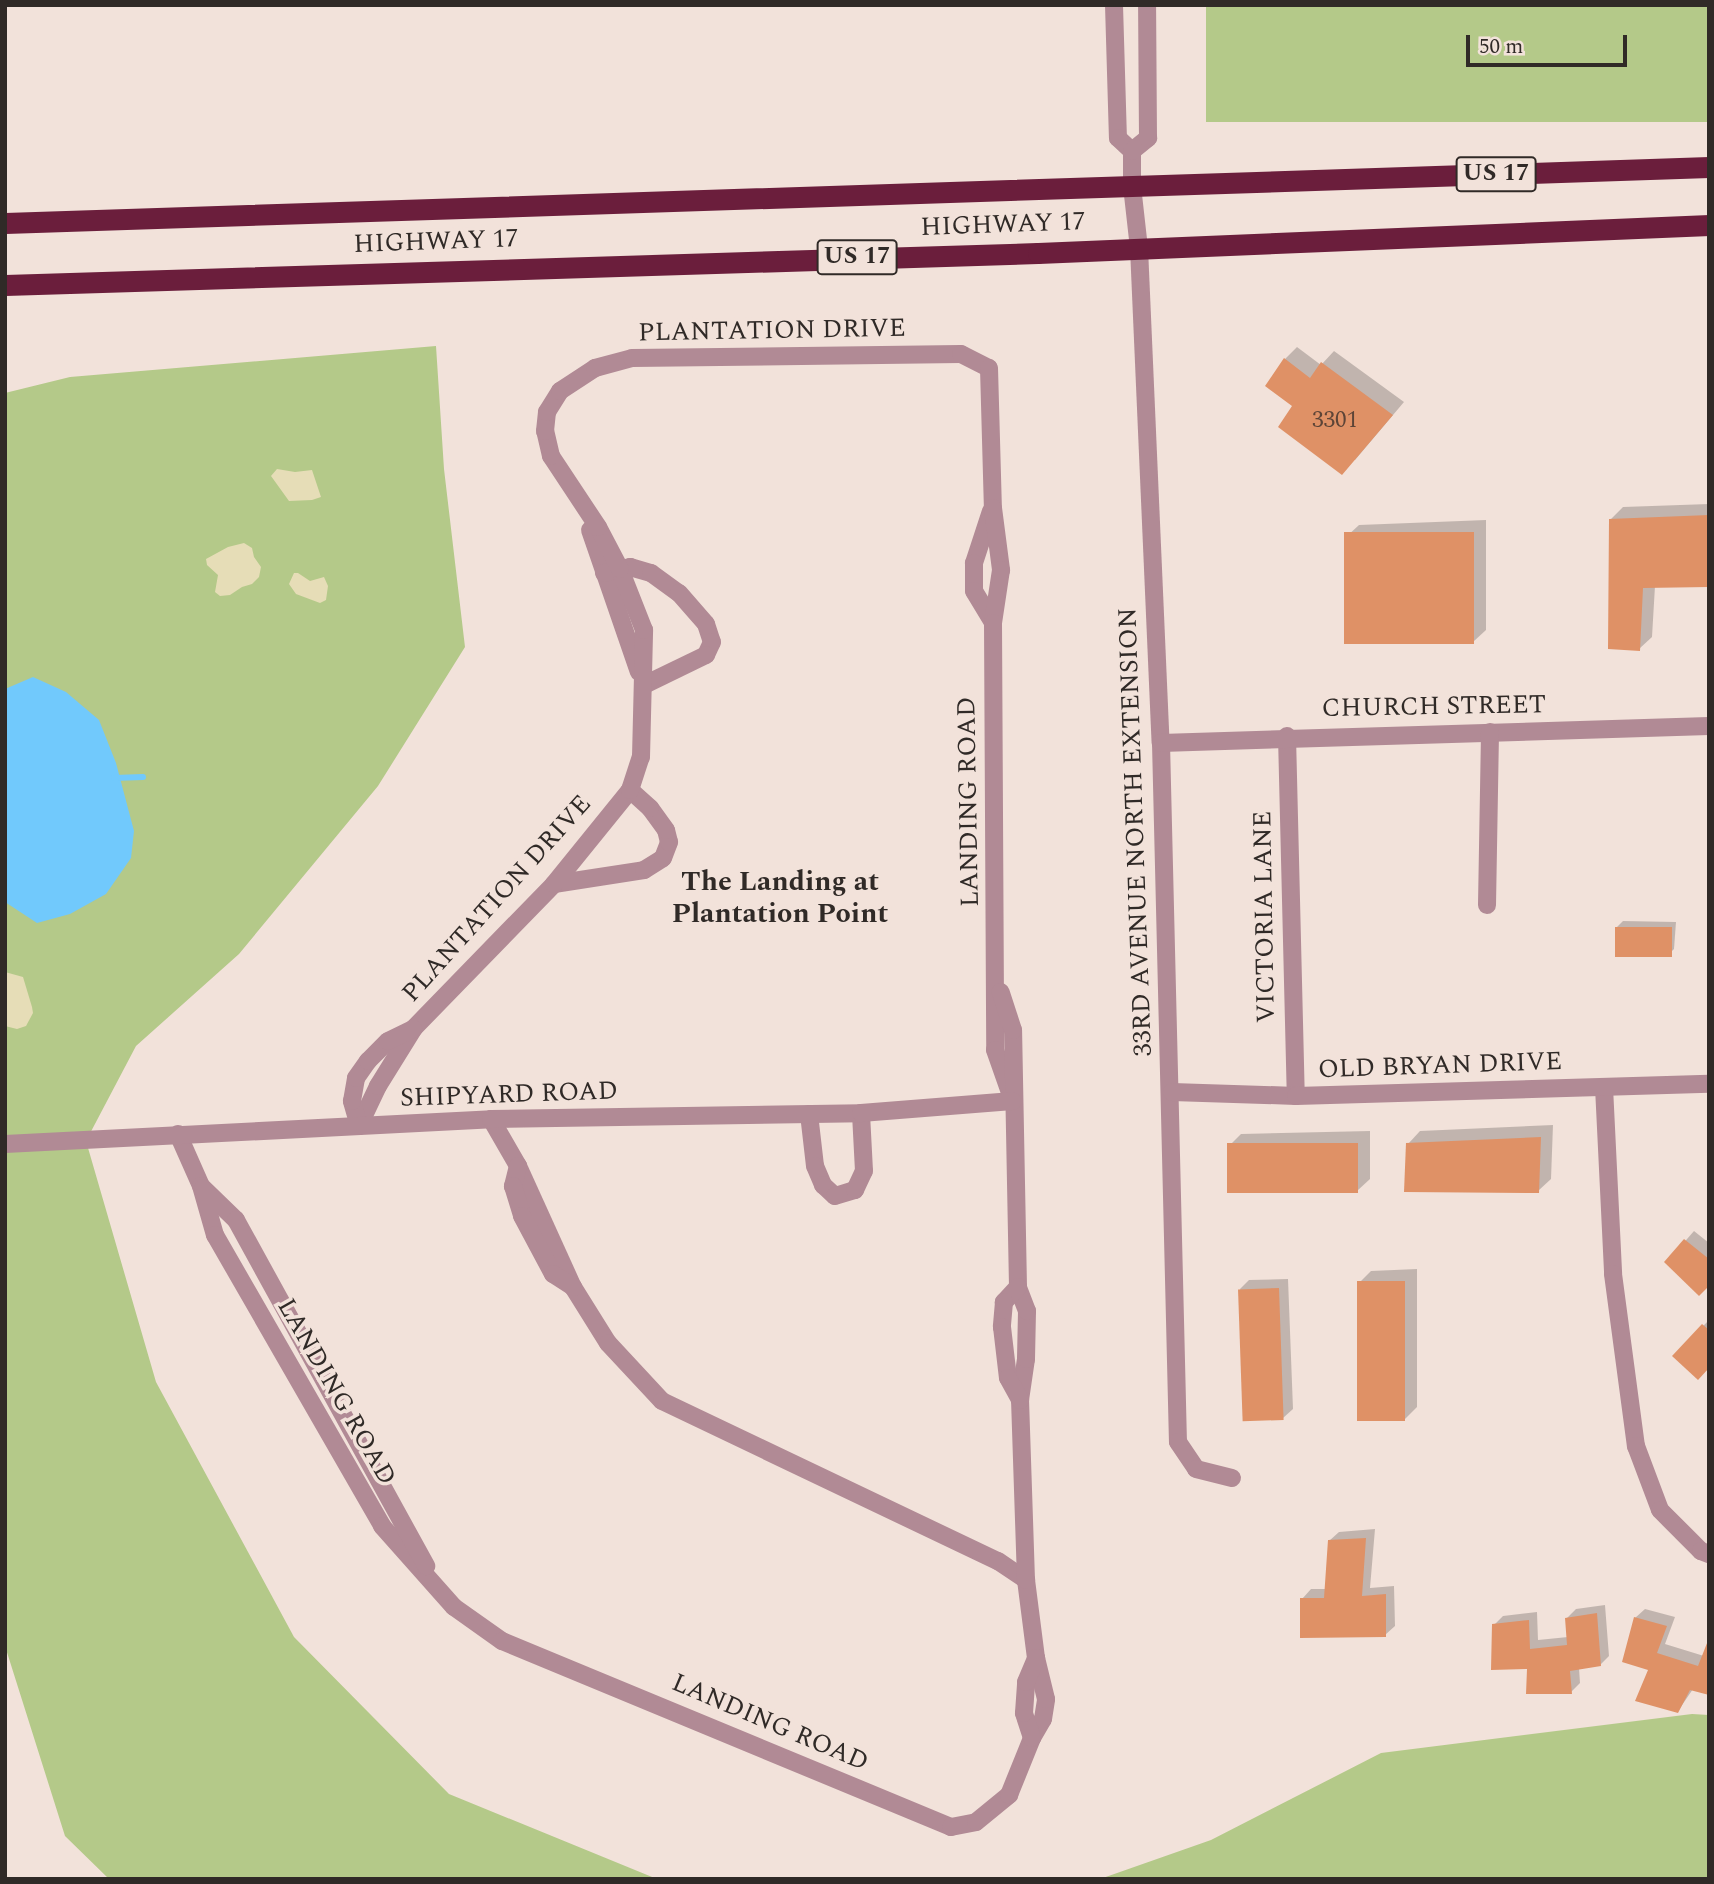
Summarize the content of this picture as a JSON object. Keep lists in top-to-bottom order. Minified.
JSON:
{"streets":{"highway":["US 17","HIGHWAY 17"],"street":["PLANTATION DRIVE","CHURCH STREET","LANDING ROAD","33RD AVENUE NORTH EXTENSION","VICTORIA LANE","OLD BRYAN DRIVE","SHIPYARD ROAD"]},"crossings":[["HIGHWAY 17","33RD AVENUE NORTH EXTENSION"],["PLANTATION DRIVE","LANDING ROAD"],["PLANTATION DRIVE","SHIPYARD ROAD"],["CHURCH STREET","33RD AVENUE NORTH EXTENSION"],["CHURCH STREET","VICTORIA LANE"],["LANDING ROAD","SHIPYARD ROAD"],["33RD AVENUE NORTH EXTENSION","OLD BRYAN DRIVE"],["VICTORIA LANE","OLD BRYAN DRIVE"]],"districts":["The Landing at Plantation Point"],"house_numbers":["3301"],"scale_bar":"50 m"}
